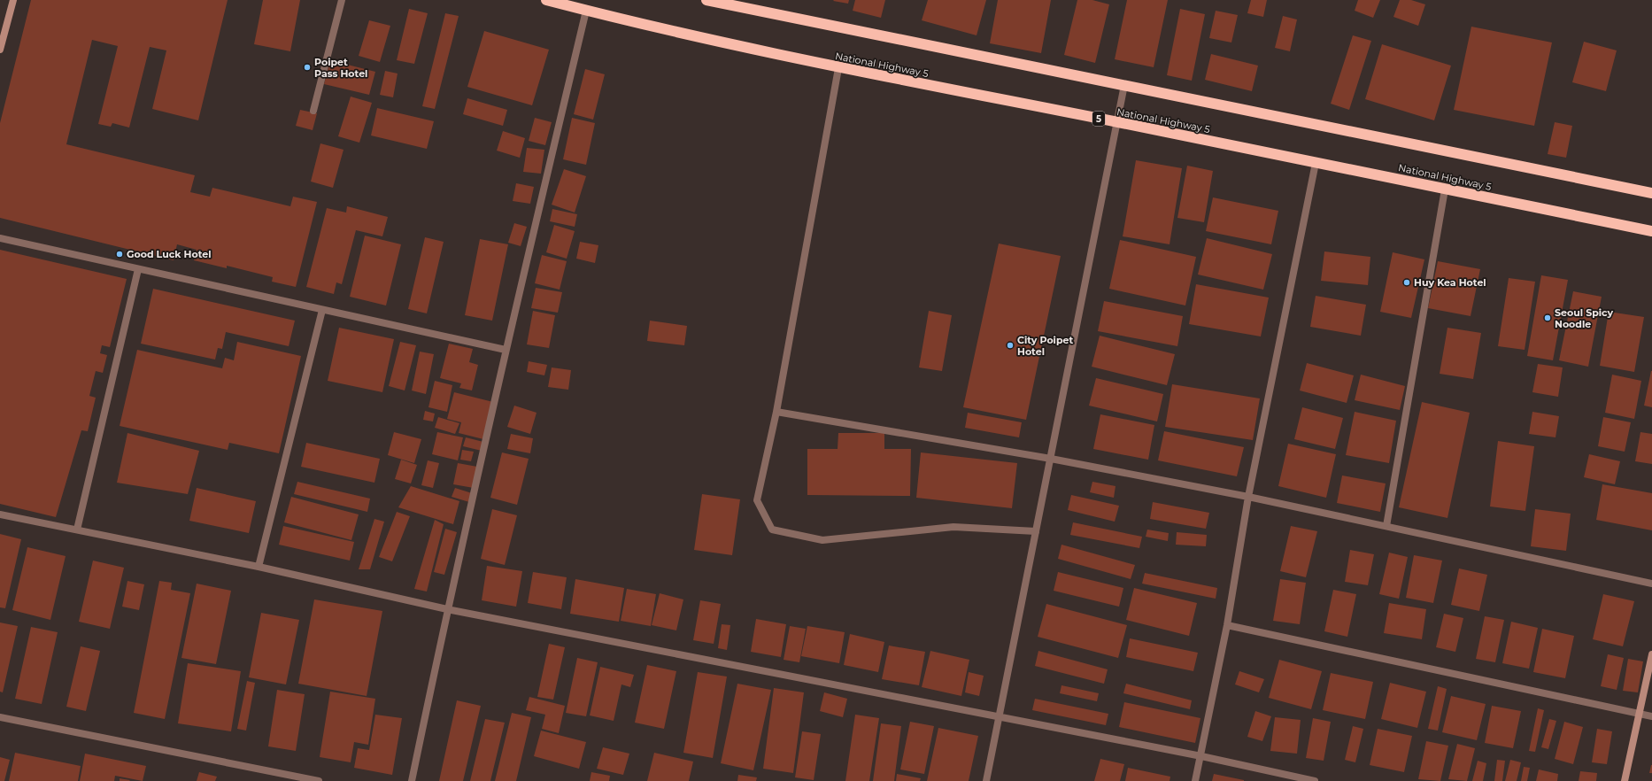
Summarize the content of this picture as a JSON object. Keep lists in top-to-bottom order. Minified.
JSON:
{"streets":{"highway":["National Highway 5","5"]},"places":["Poipet Pass Hotel","Good Luck Hotel","Huy Kea Hotel","Seoul Spicy Noodle","City Poipet Hotel"]}
